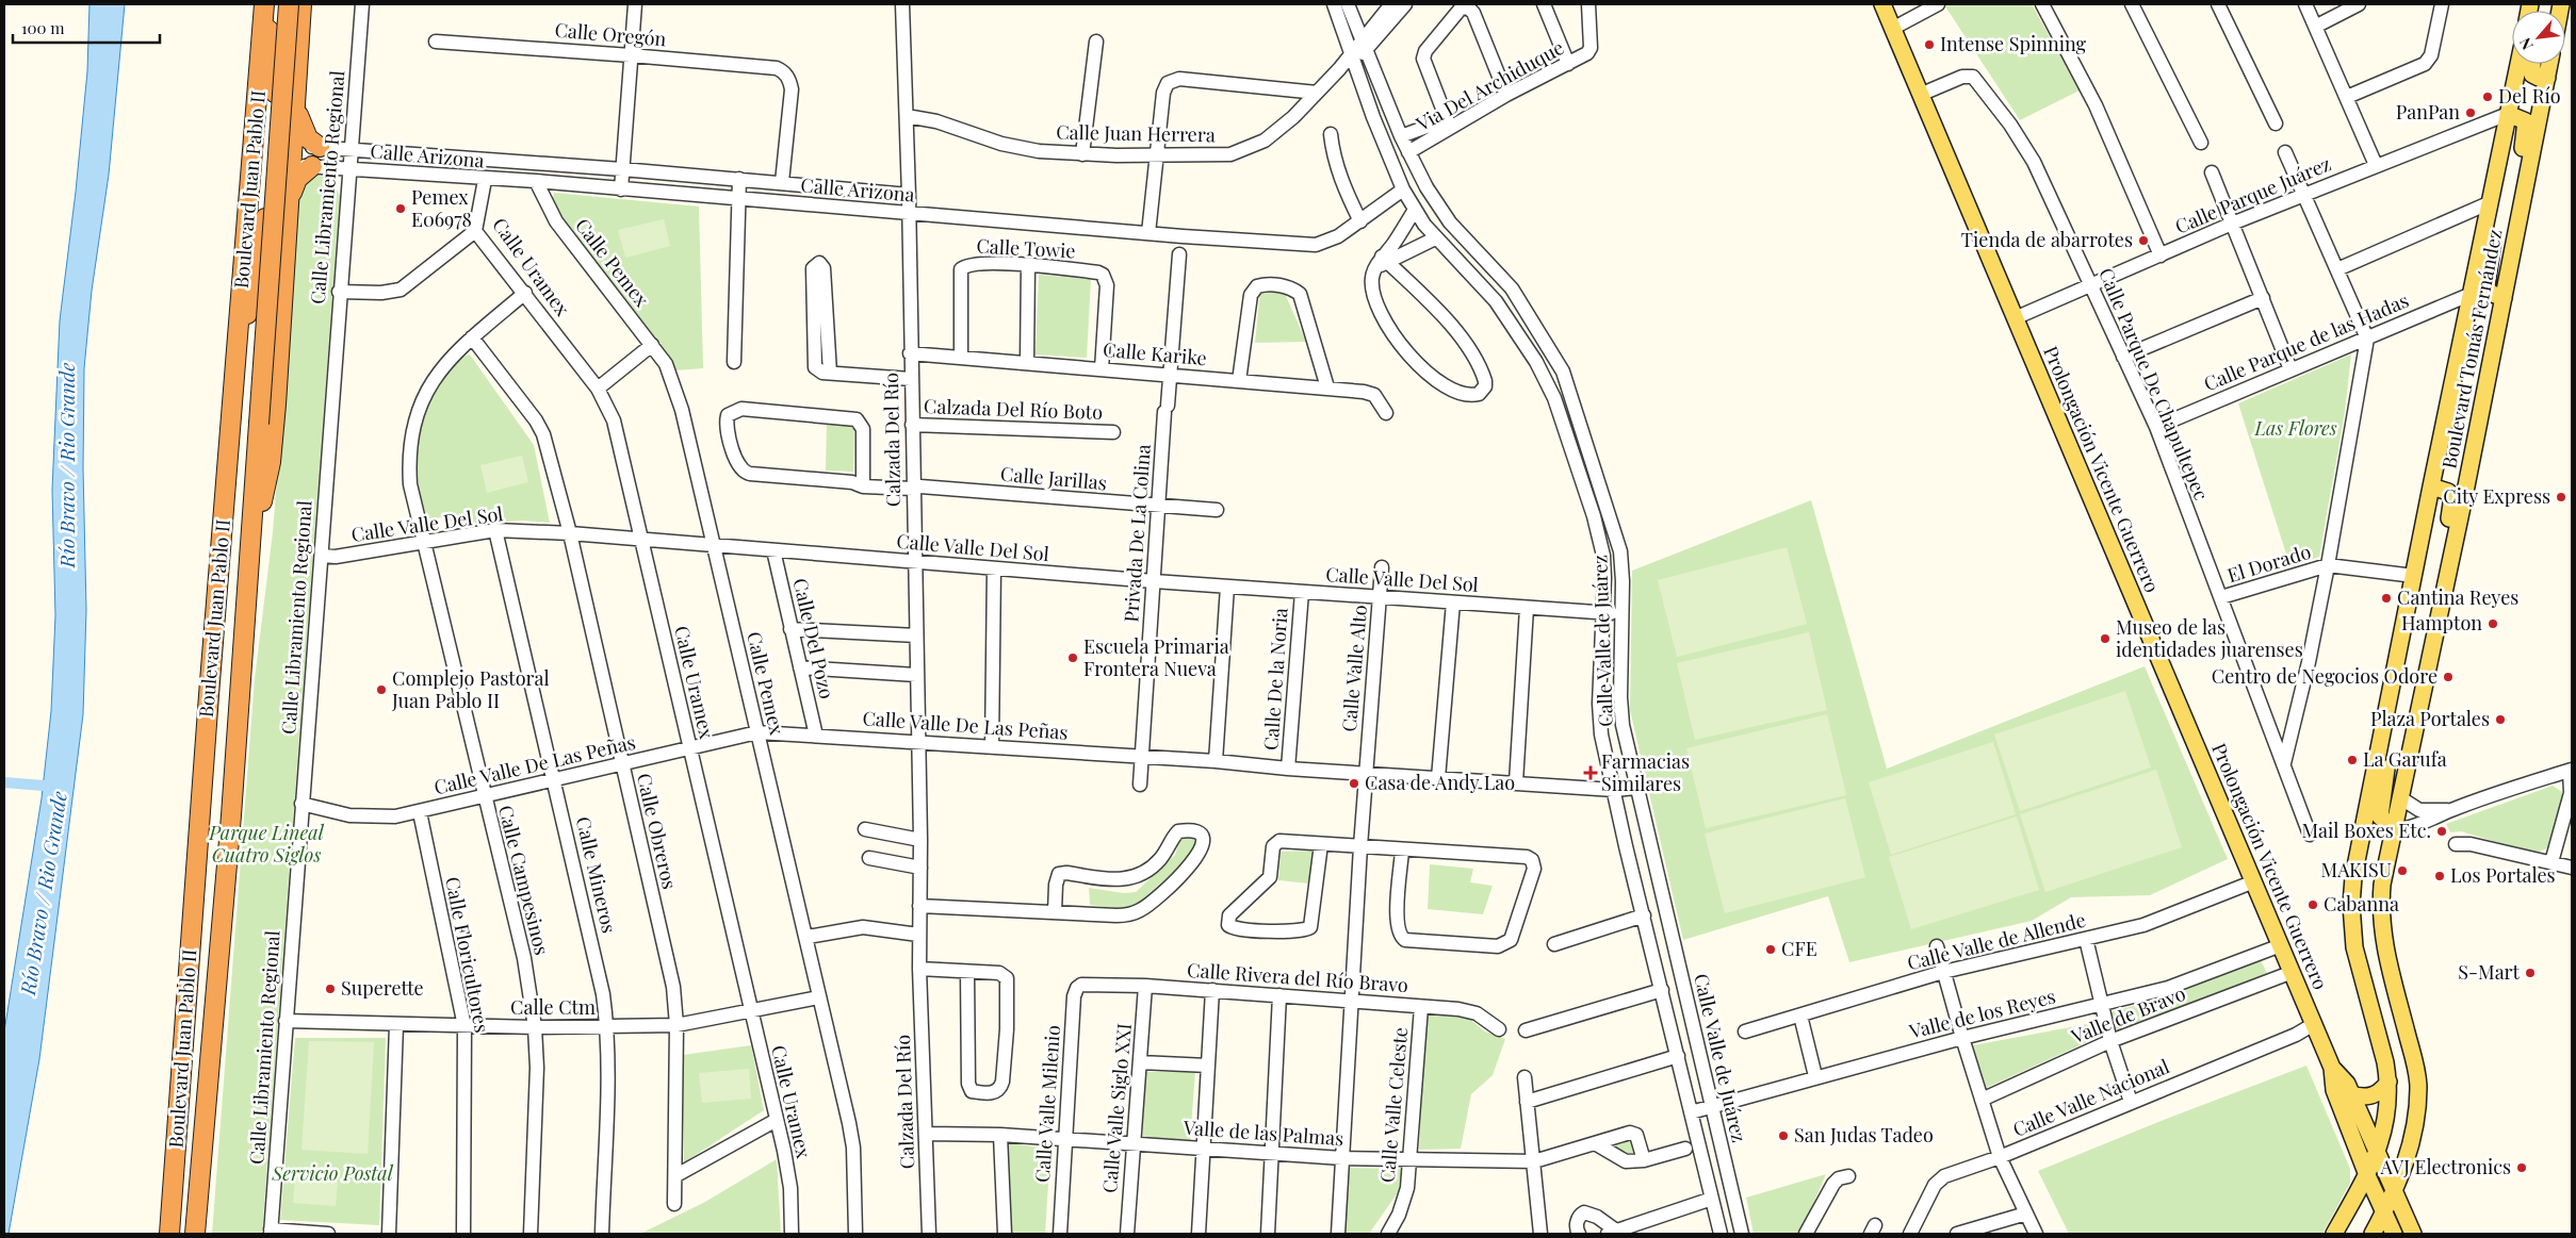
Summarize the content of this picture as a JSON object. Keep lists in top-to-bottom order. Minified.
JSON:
{"streets":{"highway":["Boulevard Juan Pablo II"],"main road":["Boulevard Tomás Fernández","Prolongación Vicente Guerrero"],"street":["Calle Oregón","Via Del Archiduque","Calle Juan Herrera","Calle Arizona","Calle Libramiento Regional","Calle Parque Juárez","Calle Towie","Calle Pemex","Calle Uramex","Calle Parque de las Hadas","Calle Karike","Calle Parque De Chapultepec","Calzada Del Río Boto","Calzada Del Río","Calle Jarillas","Calle Valle Del Sol","Privada De La Colina","El Dorado","Calle Del Pozo","Calle Valle de Juárez","Calle Valle Alto","Calle De la Noria","Calle Valle De Las Peñas","Calle Obreros","Calle Mineros","Calle Campesinos","Calle Valle de Allende","Calle Floricultores","Calle Rivera del Río Bravo","Calle Ctm","Valle de los Reyes","Valle de Bravo","Calle Valle Nacional","Calle Valle Milenio","Calle Valle Celeste","Calle Valle Siglo XXI","Valle de las Palmas"]},"crossings":[["Calle Oregón","Calle Arizona"],["Via Del Archiduque","Calle Valle de Juárez"],["Calle Juan Herrera","Calzada Del Río"],["Calle Juan Herrera","Calle Valle de Juárez"],["Calle Arizona","Calle Libramiento Regional"],["Calle Arizona","Calle Pemex"],["Calle Arizona","Calle Uramex"],["Calle Arizona","Calzada Del Río"],["Calle Arizona","Calle Valle de Juárez"],["Calle Libramiento Regional","Calle Valle Del Sol"],["Calle Libramiento Regional","Calle Valle De Las Peñas"],["Calle Libramiento Regional","Calle Ctm"],["Calle Parque Juárez","Boulevard Tomás Fernández"],["Calle Parque Juárez","Calle Parque De Chapultepec"],["Calle Parque Juárez","Prolongación Vicente Guerrero"],["Calle Towie","Calle Karike"],["Calle Pemex","Calle Valle Del Sol"],["Calle Pemex","Calle Valle De Las Peñas"],["Calle Pemex","Calle Ctm"],["Calle Uramex","Calle Valle Del Sol"],["Calle Uramex","Calle Valle De Las Peñas"],["Calle Uramex","Calle Campesinos"],["Calle Uramex","Calle Ctm"],["Calle Parque de las Hadas","Boulevard Tomás Fernández"],["Calle Parque de las Hadas","Calle Parque De Chapultepec"],["Calle Karike","Calzada Del Río"],["Calle Karike","Privada De La Colina"],["Calle Parque De Chapultepec","Prolongación Vicente Guerrero"],["Calle Parque De Chapultepec","El Dorado"],["Calzada Del Río Boto","Calzada Del Río"],["Calzada Del Río","Calle Jarillas"],["Calzada Del Río","Calle Valle Del Sol"],["Calzada Del Río","Calle Valle De Las Peñas"],["Calzada Del Río","Valle de las Palmas"],["Prolongación Vicente Guerrero","Calle Valle de Allende"],["Prolongación Vicente Guerrero","Valle de los Reyes"],["Prolongación Vicente Guerrero","Valle de Bravo"],["Prolongación Vicente Guerrero","Calle Valle Nacional"],["Calle Jarillas","Privada De La Colina"],["Calle Valle Del Sol","Privada De La Colina"],["Calle Valle Del Sol","Calle Del Pozo"],["Calle Valle Del Sol","Calle Valle de Juárez"],["Calle Valle Del Sol","Calle Valle Alto"],["Calle Valle Del Sol","Calle De la Noria"],["Calle Valle Del Sol","Calle Obreros"],["Calle Valle Del Sol","Calle Mineros"],["Calle Valle Del Sol","Calle Campesinos"],["Privada De La Colina","Calle Valle De Las Peñas"],["Calle Del Pozo","Calle Valle De Las Peñas"],["Calle Valle de Juárez","Calle Valle De Las Peñas"],["Calle Valle de Juárez","Valle de los Reyes"],["Calle Valle Alto","Calle Valle De Las Peñas"],["Calle Valle Alto","Calle Rivera del Río Bravo"],["Calle De la Noria","Calle Valle De Las Peñas"],["Calle Valle De Las Peñas","Calle Obreros"],["Calle Valle De Las Peñas","Calle Mineros"],["Calle Valle De Las Peñas","Calle Campesinos"],["Calle Valle De Las Peñas","Calle Floricultores"],["Calle Obreros","Calle Campesinos"],["Calle Obreros","Calle Ctm"],["Calle Mineros","Calle Ctm"],["Calle Campesinos","Calle Ctm"],["Calle Floricultores","Calle Ctm"],["Calle Rivera del Río Bravo","Calle Valle Milenio"],["Calle Rivera del Río Bravo","Calle Valle Celeste"],["Calle Rivera del Río Bravo","Calle Valle Siglo XXI"],["Calle Valle Milenio","Valle de las Palmas"],["Calle Valle Celeste","Valle de las Palmas"],["Calle Valle Siglo XXI","Valle de las Palmas"]],"water":["Río Bravo / Rio Grande"],"parks":["Las Flores","Parque Lineal Cuatro Siglos","Servicio Postal"],"places":{"other":["Intense Spinning","Del Río","PanPan","Pemex E06978","Tienda de abarrotes","City Express","Cantina Reyes","Hampton","Museo de las identidades juarenses","Escuela Primaria Frontera Nueva","Centro de Negocios Odore","Complejo Pastoral Juan Pablo II","Plaza Portales","La Garufa","Casa de Andy Lao","Mail Boxes Etc.","MAKISU","Los Portales","Cabanna","CFE","S-Mart","Superette","San Judas Tadeo","AVJ Electronics"],"health":["Farmacias Similares"]},"scale_bar":"100 m","north":"bottom left"}
